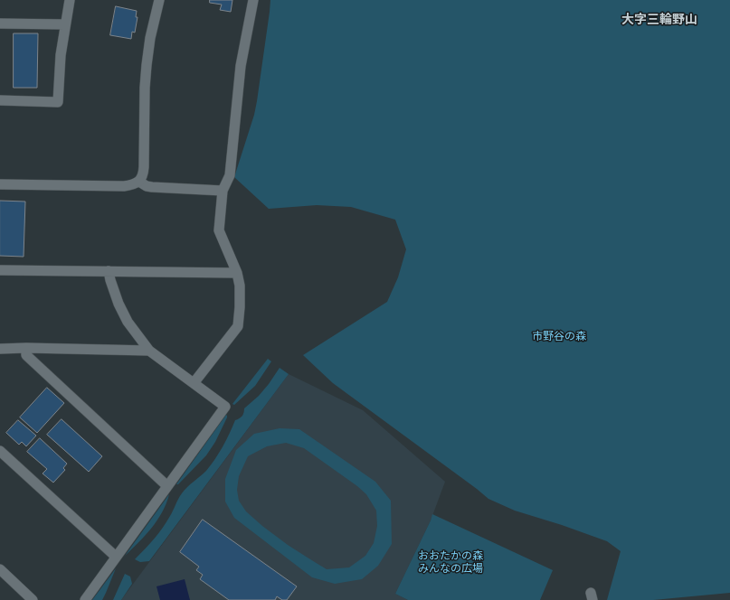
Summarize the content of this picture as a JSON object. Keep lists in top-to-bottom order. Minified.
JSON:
{"districts":["大字三輪野山"],"parks":["市野谷の森","おおたかの森 みんなの広場"]}
